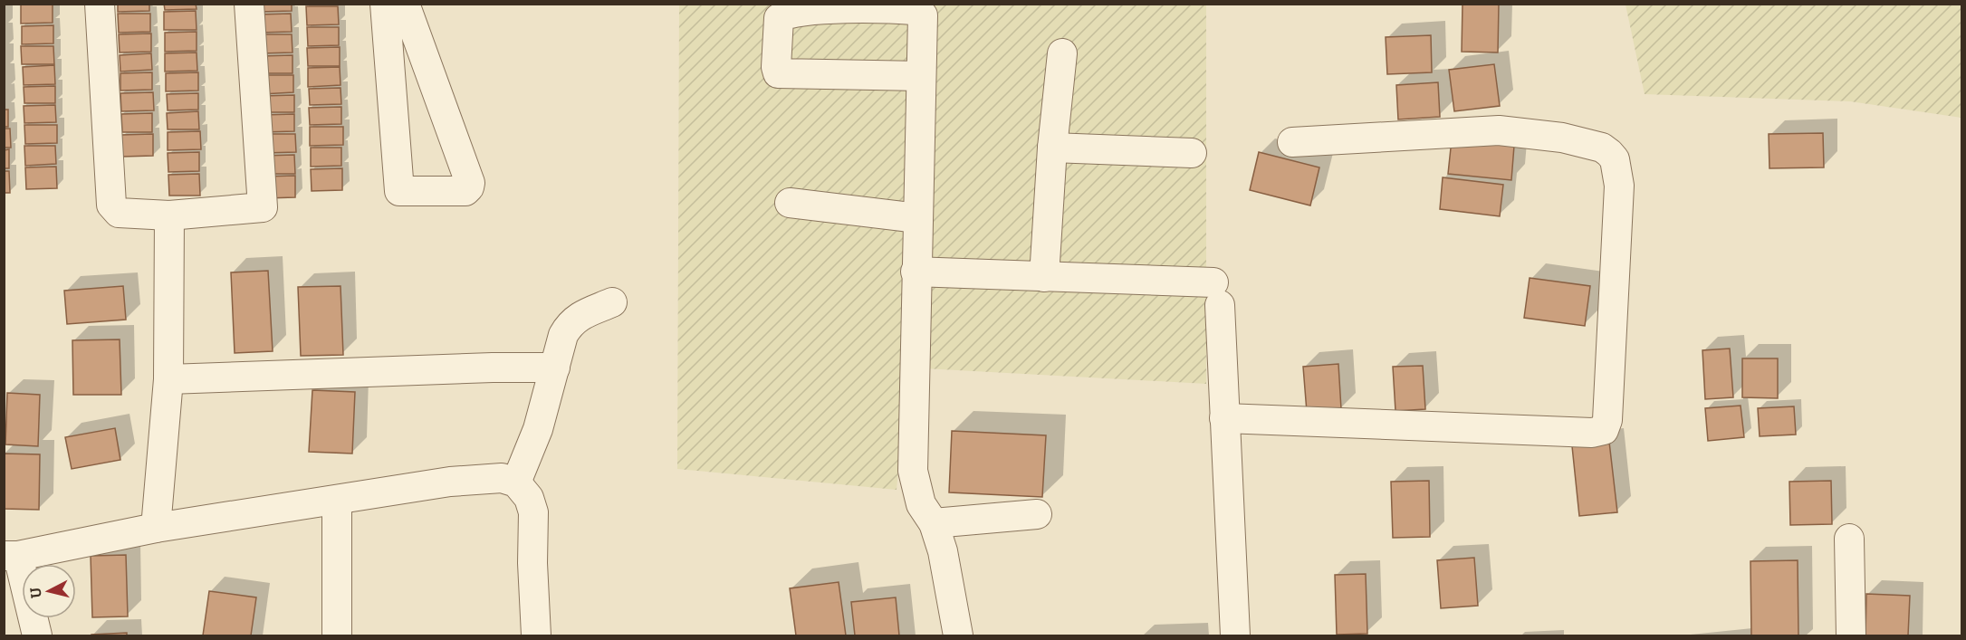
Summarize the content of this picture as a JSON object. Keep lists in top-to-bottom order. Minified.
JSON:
{"north":"left"}
